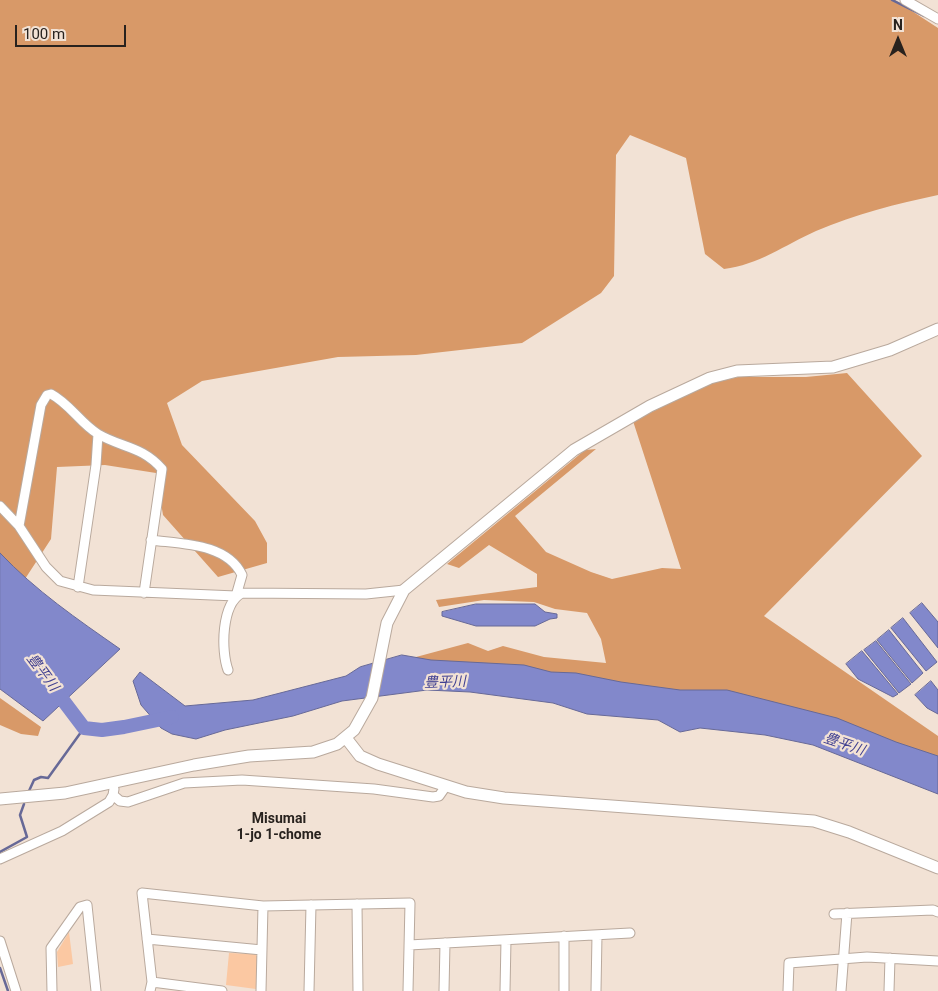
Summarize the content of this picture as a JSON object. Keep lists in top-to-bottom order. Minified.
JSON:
{"districts":["Misumai 1-jo 1-chome"],"water":["豊平川"],"scale_bar":"100 m","north":"top"}
